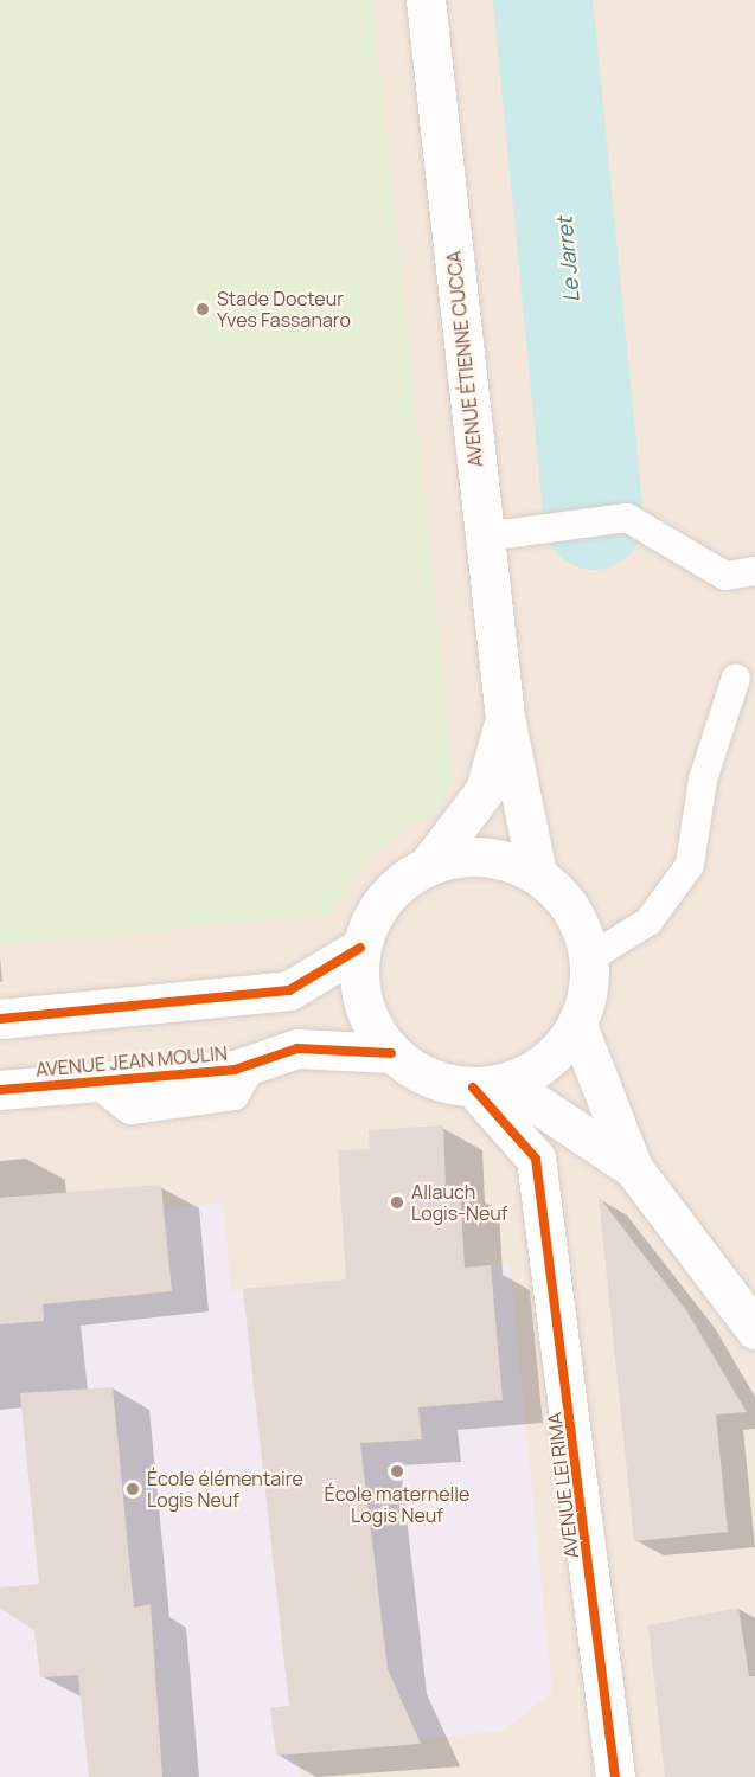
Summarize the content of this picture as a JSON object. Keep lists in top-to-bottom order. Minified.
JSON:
{"streets":{"main road":["AVENUE ÉTIENNE CUCCA","AVENUE JEAN MOULIN","AVENUE LEI RIMA"]},"crossings":[["AVENUE JEAN MOULIN","AVENUE LEI RIMA"]],"water":["Le Jarret"],"places":["Stade Docteur Yves Fassanaro","Allauch Logis-Neuf","École maternelle Logis Neuf","École élémentaire Logis Neuf"]}
